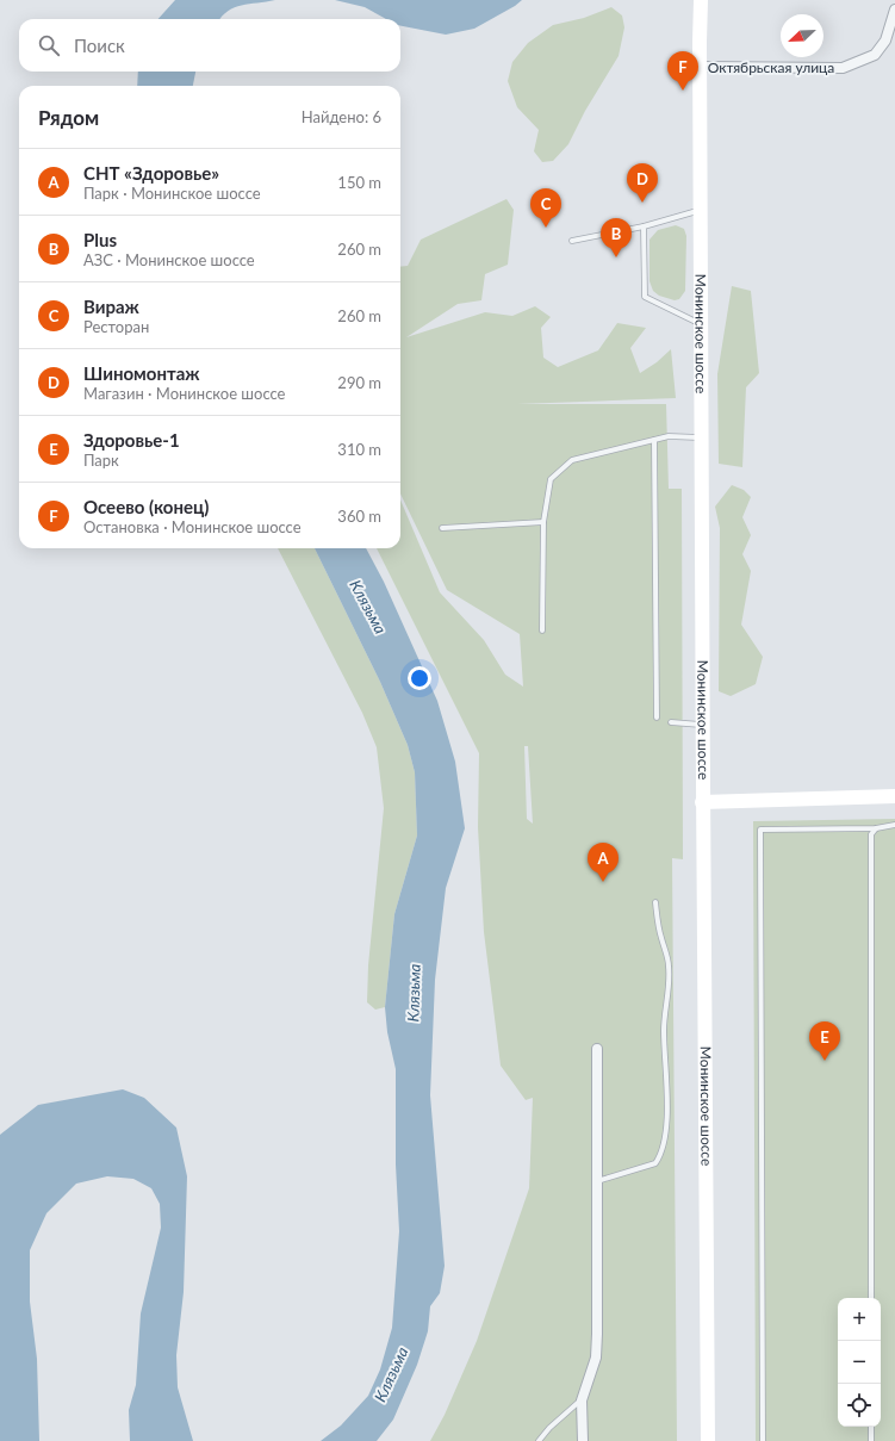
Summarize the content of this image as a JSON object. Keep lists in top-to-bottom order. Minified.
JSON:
{"streets":{"main road":["Монинское шоссе"],"street":["Октябрьская улица"]},"crossings":[["Октябрьская улица","Монинское шоссе"]],"water":["Клязьма"],"north":"bottom left","page":{"search":"Поиск","pins":["F","D","C","B","A","E"],"heading":["Рядом","Найдено: 6"],"list":[{"mark":"A","name":"СНТ «Здоровье»","note":"Парк · Монинское шоссе","value":"150 m"},{"mark":"B","name":"Plus","note":"АЗС · Монинское шоссе","value":"260 m"},{"mark":"C","name":"Вираж","note":"Ресторан","value":"260 m"},{"mark":"D","name":"Шиномонтаж","note":"Магазин · Монинское шоссе","value":"290 m"},{"mark":"E","name":"Здоровье-1","note":"Парк","value":"310 m"},{"mark":"F","name":"Осеево (конец)","note":"Остановка · Монинское шоссе","value":"360 m"}],"map_buttons":["+","−"]}}
